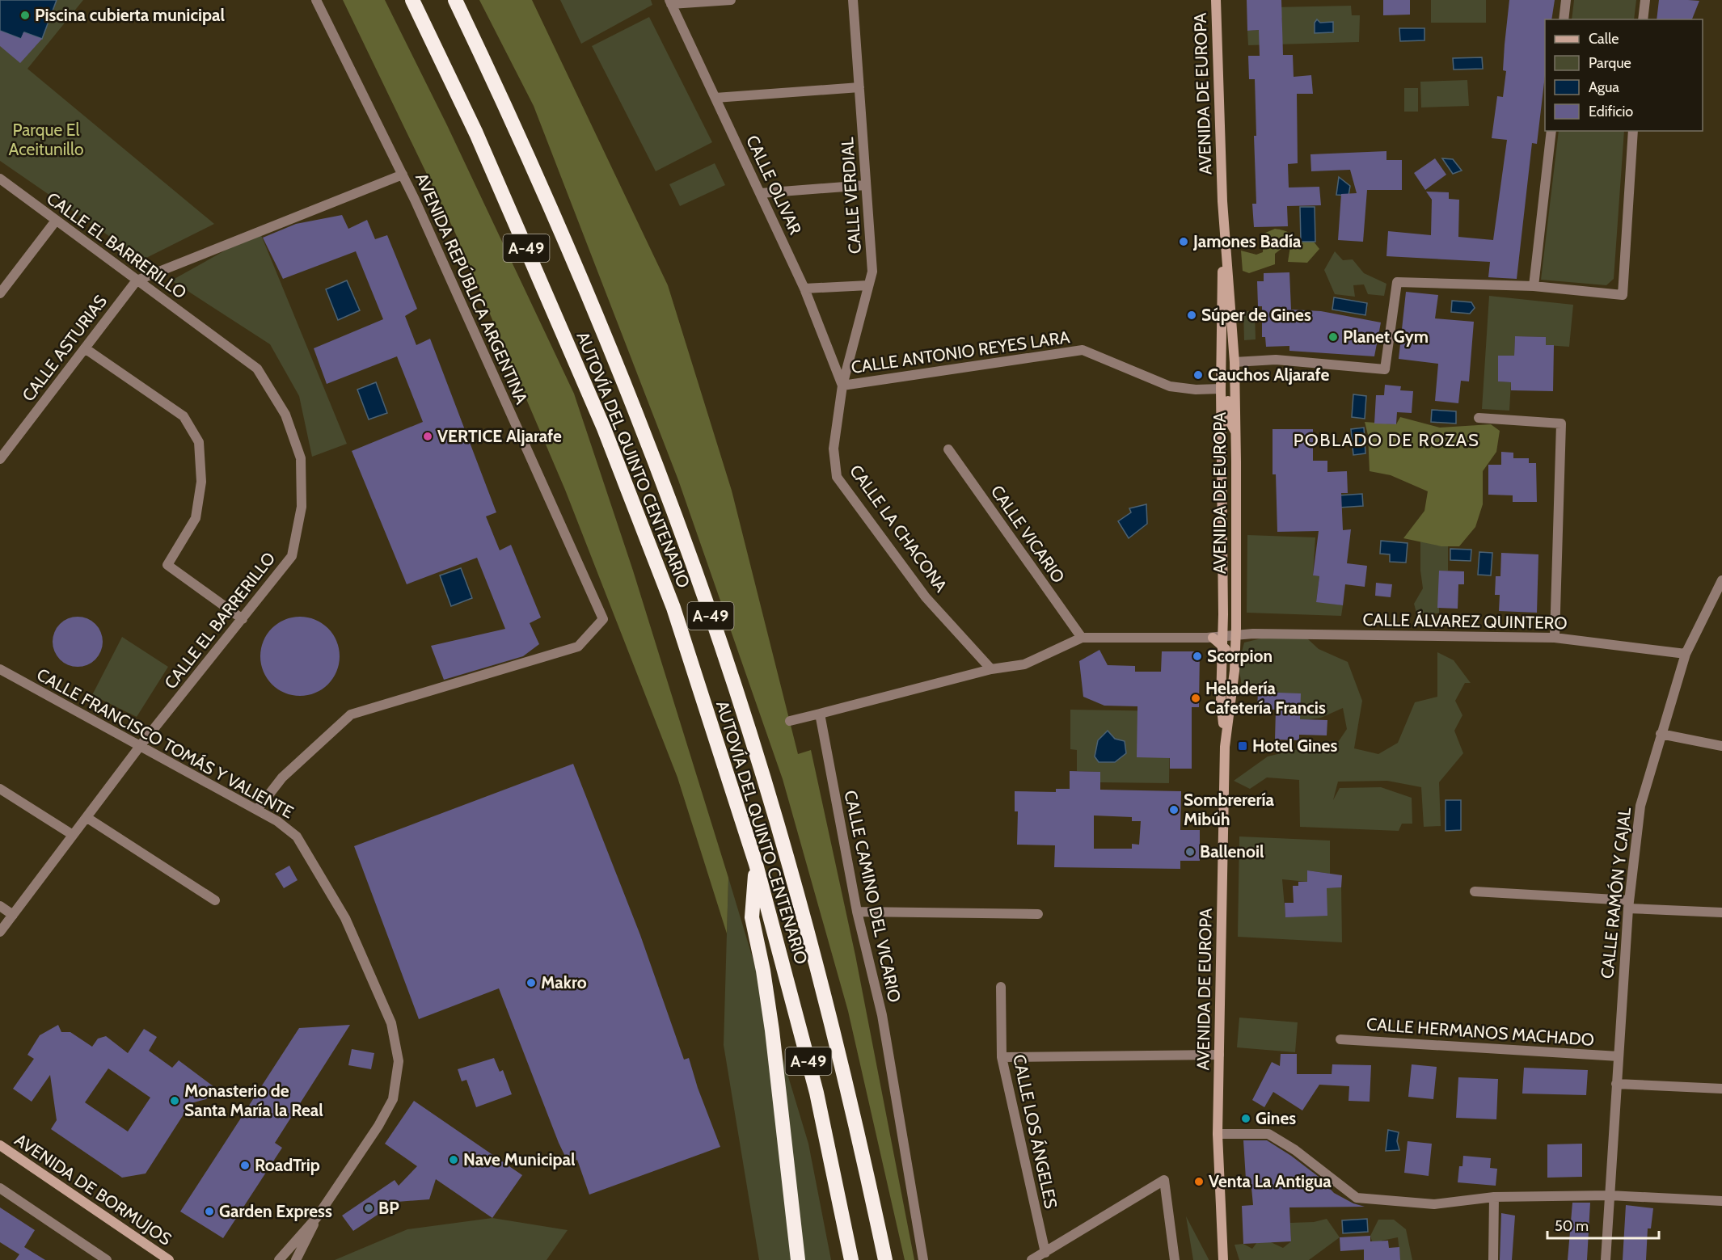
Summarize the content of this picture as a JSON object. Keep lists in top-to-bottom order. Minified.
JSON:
{"streets":{"highway":["A-49","AUTOVÍA DEL QUINTO CENTENARIO"],"main road":["AVENIDA DE EUROPA","AVENIDA DE BORMUJOS"],"street":["CALLE OLIVAR","CALLE VERDIAL","CALLE EL BARRERILLO","AVENIDA REPÚBLICA ARGENTINA","CALLE ASTURIAS","CALLE ANTONIO REYES LARA","CALLE LA CHACONA","CALLE VICARIO","CALLE ÁLVAREZ QUINTERO","CALLE FRANCISCO TOMÁS Y VALIENTE","CALLE RAMÓN Y CAJAL","CALLE CAMINO DEL VICARIO","CALLE HERMANOS MACHADO","CALLE LOS ÁNGELES"]},"crossings":[["AVENIDA DE EUROPA","CALLE ANTONIO REYES LARA"],["AVENIDA DE EUROPA","CALLE ÁLVAREZ QUINTERO"],["CALLE OLIVAR","CALLE VERDIAL"],["CALLE OLIVAR","CALLE ANTONIO REYES LARA"],["CALLE OLIVAR","CALLE LA CHACONA"],["CALLE VERDIAL","CALLE ANTONIO REYES LARA"],["CALLE VERDIAL","CALLE LA CHACONA"],["CALLE EL BARRERILLO","CALLE ASTURIAS"],["CALLE EL BARRERILLO","CALLE FRANCISCO TOMÁS Y VALIENTE"],["AVENIDA REPÚBLICA ARGENTINA","CALLE FRANCISCO TOMÁS Y VALIENTE"],["CALLE ANTONIO REYES LARA","CALLE LA CHACONA"],["CALLE VICARIO","CALLE ÁLVAREZ QUINTERO"],["CALLE ÁLVAREZ QUINTERO","CALLE RAMÓN Y CAJAL"],["CALLE RAMÓN Y CAJAL","CALLE HERMANOS MACHADO"]],"districts":["POBLADO DE ROZAS"],"parks":["Parque El Aceitunillo"],"places":{"other":["Piscina cubierta municipal","Jamones Badía","Súper de Gines","Planet Gym","Cauchos Aljarafe","VERTICE Aljarafe","Scorpion","Heladería Cafetería Francis","Sombrerería Mibúh","Ballenoil","Makro","Monasterio de Santa María la Real","Gines","Nave Municipal","RoadTrip","Venta La Antigua","BP","Garden Express"],"transit":["Hotel Gines"]},"legend":["Calle","Parque","Agua","Edificio"],"scale_bar":"50 m"}
